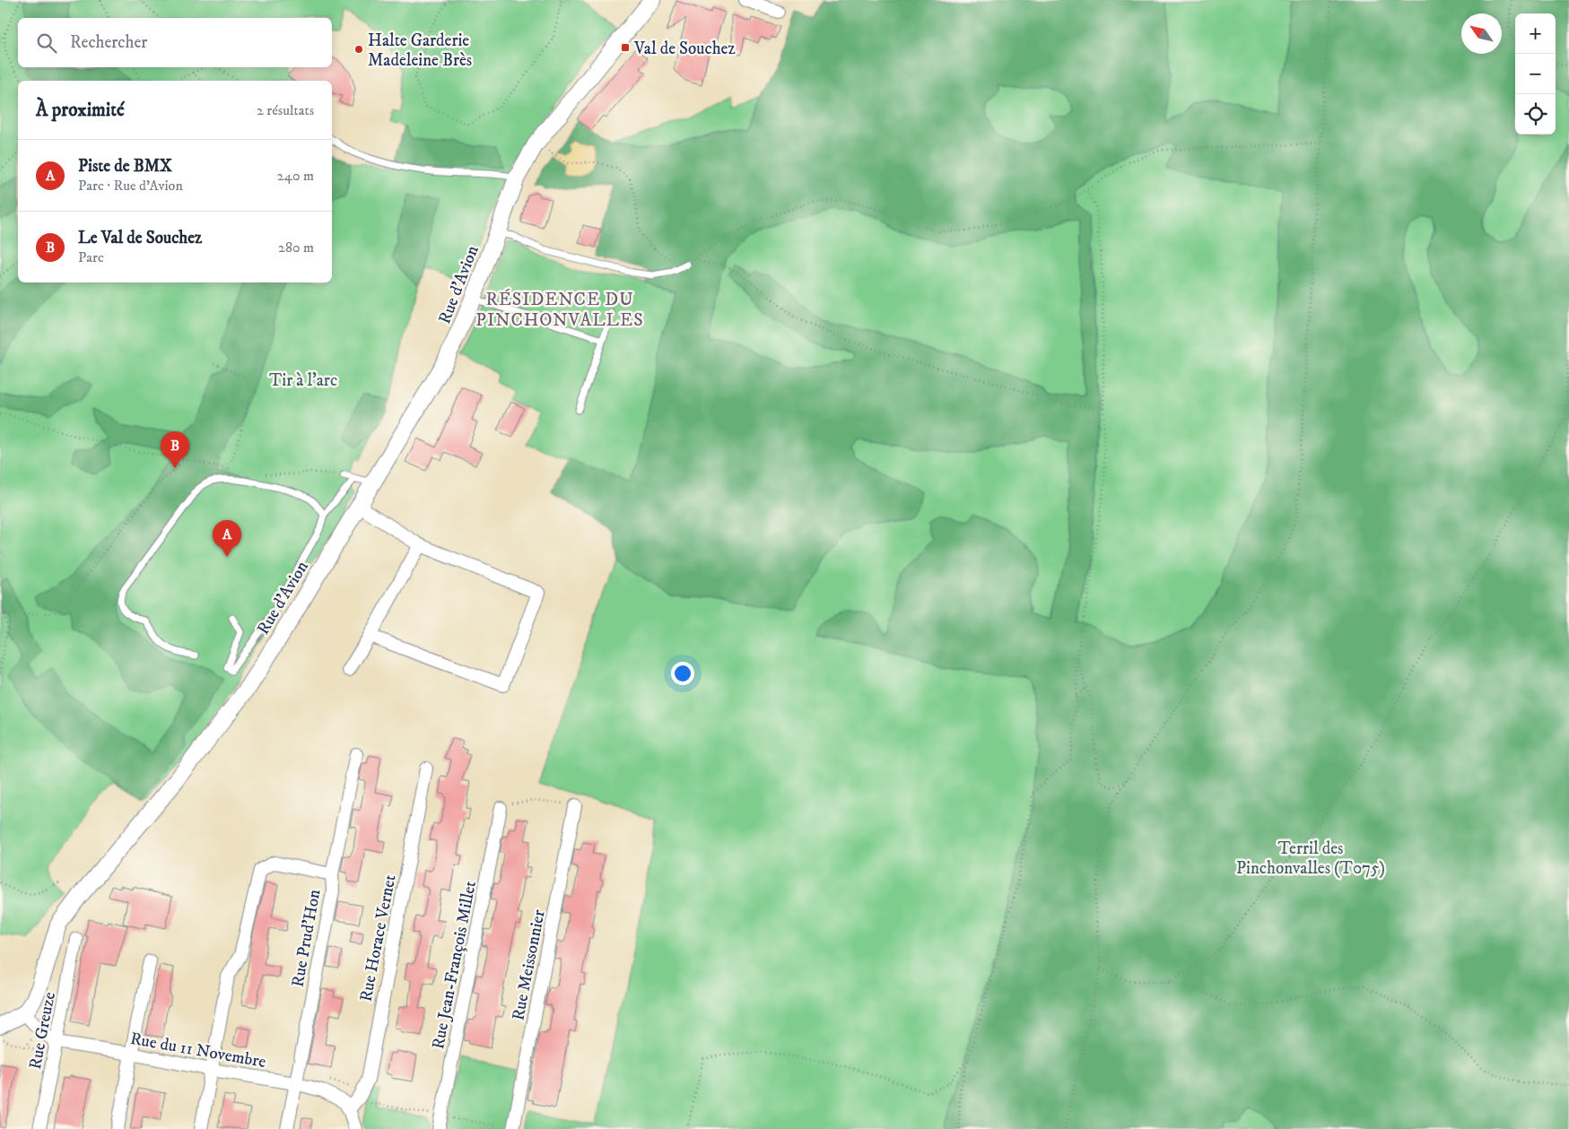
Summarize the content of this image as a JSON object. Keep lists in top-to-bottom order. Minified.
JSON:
{"streets":{"street":["Rue d'Avion","Rue Prud'Hon","Rue Horace Vernet","Rue Jean-François Millet","Rue Meissonnier","Rue Greuze","Rue du 11 Novembre"]},"crossings":[["Rue d'Avion","Rue du 11 Novembre"],["Rue Prud'Hon","Rue du 11 Novembre"],["Rue Horace Vernet","Rue du 11 Novembre"],["Rue Greuze","Rue du 11 Novembre"]],"districts":["RÉSIDENCE DU PINCHONVALLES"],"parks":["Tir à l'arc","Terril des Pinchonvalles (T075)"],"places":{"transit":["Val de Souchez"],"other":["Halte Garderie Madeleine Brès"]},"north":"top left","page":{"map_buttons":["+","−"],"search":"Rechercher","heading":["À proximité","2 résultats"],"list":[{"mark":"A","name":"Piste de BMX","note":"Parc · Rue d'Avion","value":"240 m"},{"mark":"B","name":"Le Val de Souchez","note":"Parc","value":"280 m"}],"pins":["B","A"]}}
